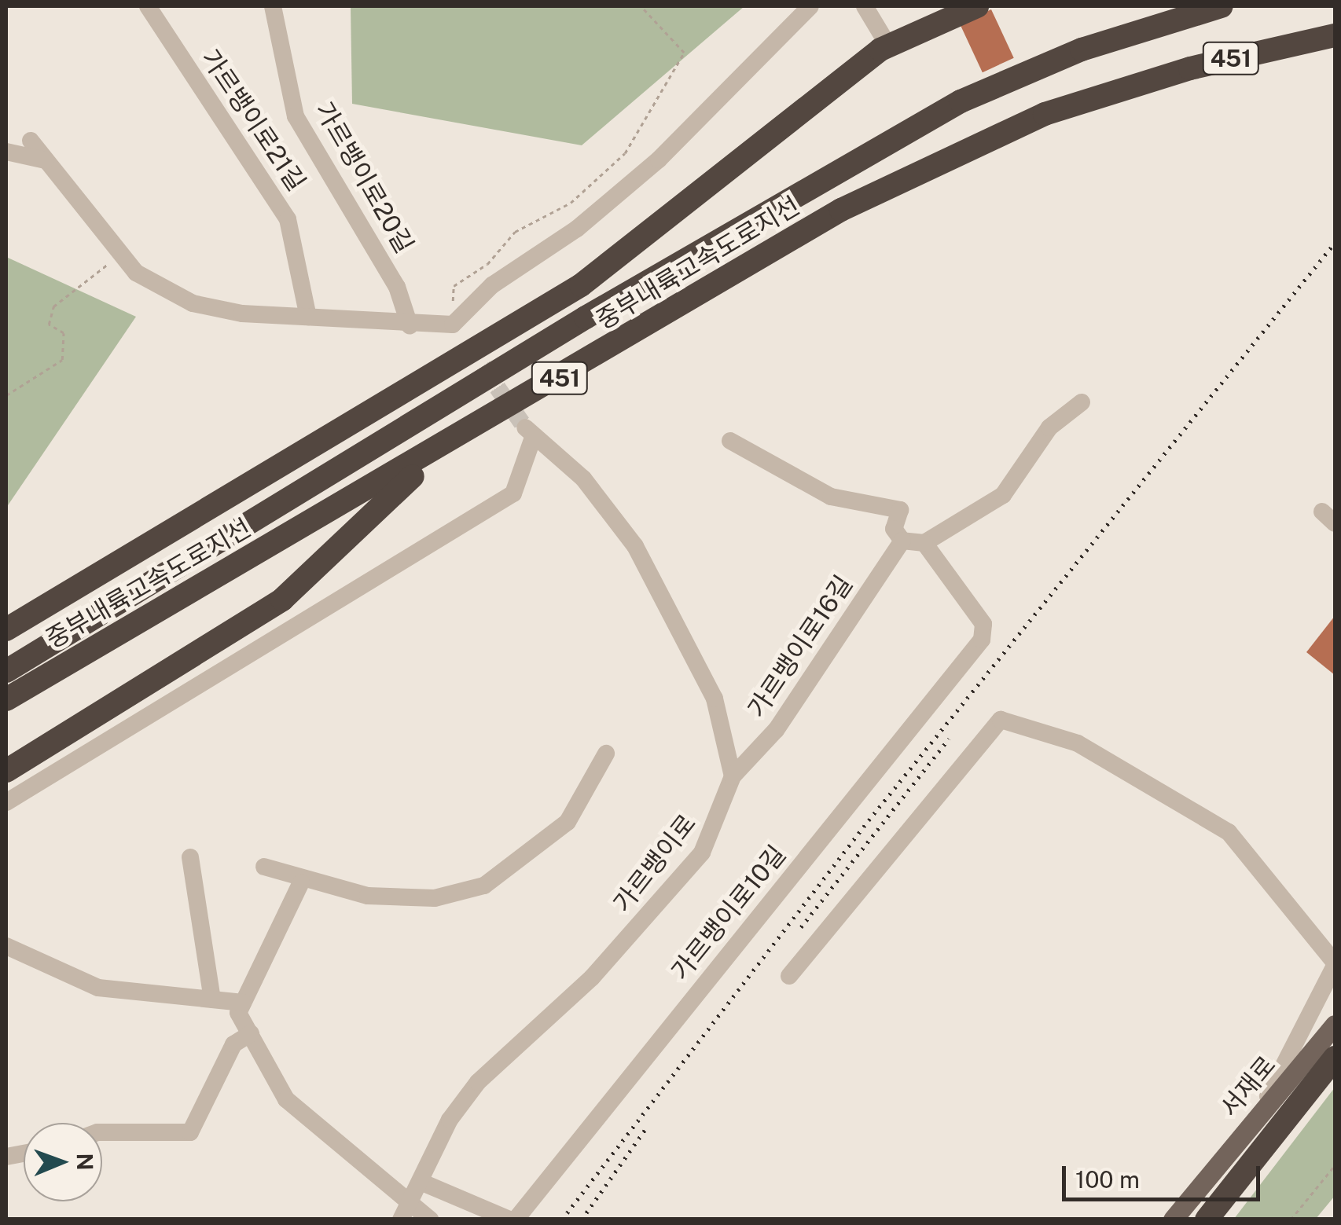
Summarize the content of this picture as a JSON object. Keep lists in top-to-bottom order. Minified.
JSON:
{"streets":{"highway":["451","중부내륙고속도로지선"],"main road":["서재로"],"street":["가르뱅이로21길","가르뱅이로20길","가르뱅이로16길","가르뱅이로","가르뱅이로10길"]},"crossings":[["가르뱅이로16길","가르뱅이로"]],"scale_bar":"100 m","north":"right"}
